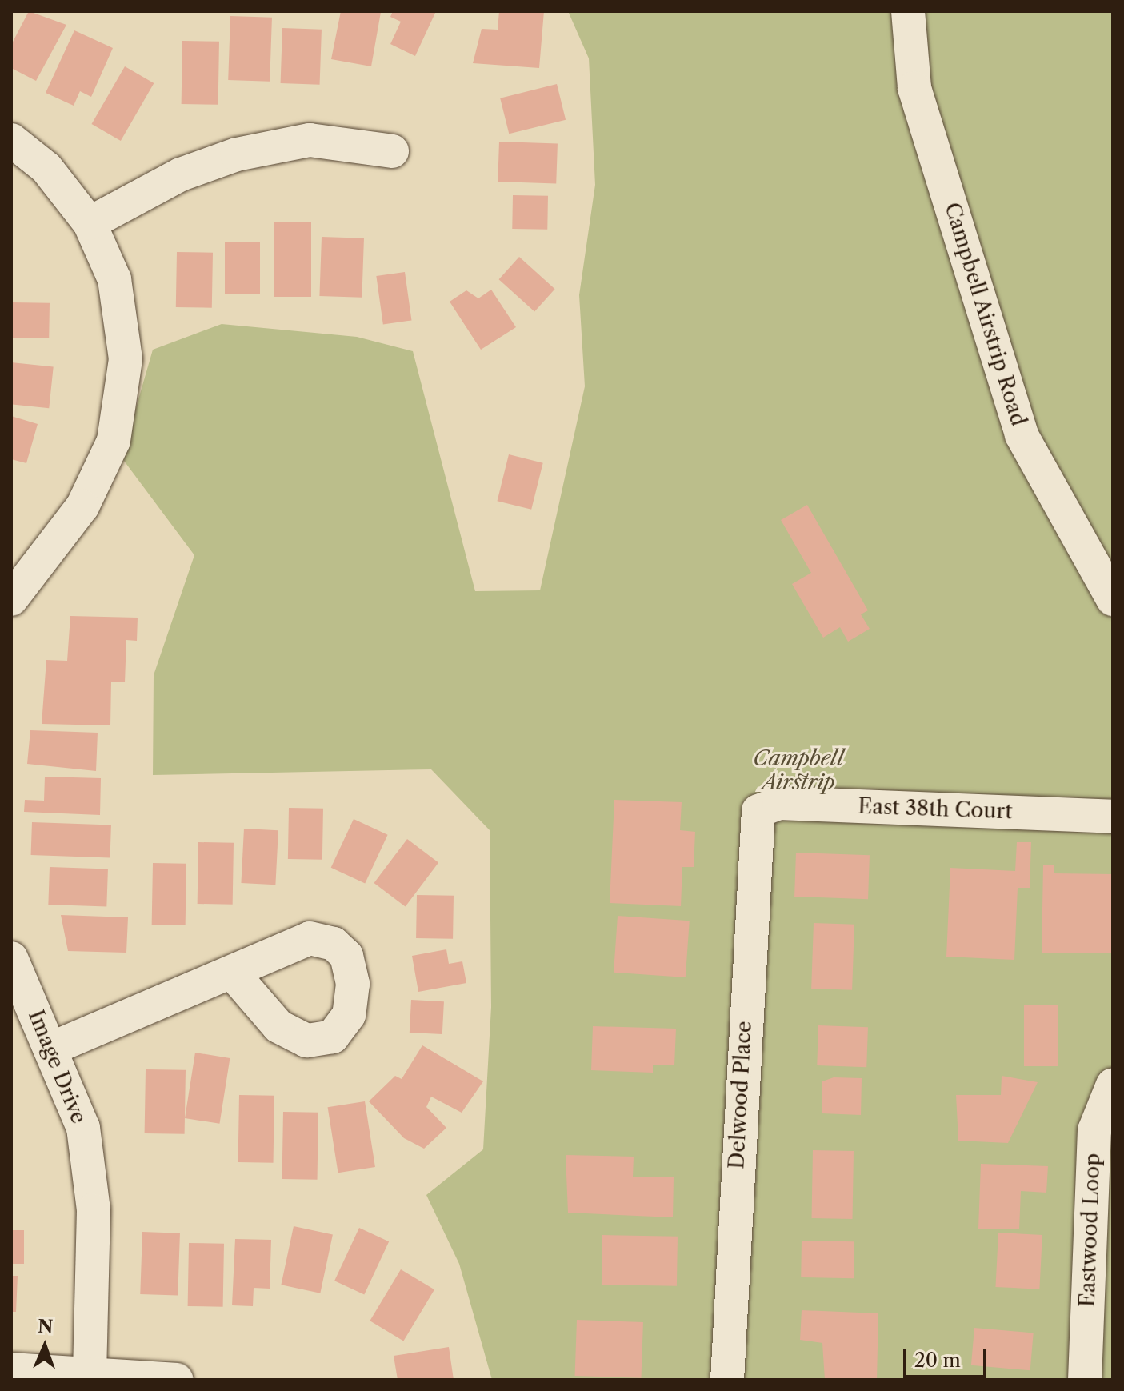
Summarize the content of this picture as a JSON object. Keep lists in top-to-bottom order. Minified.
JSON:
{"streets":{"street":["Campbell Airstrip Road","East 38th Court","Image Drive","Delwood Place","Eastwood Loop"]},"crossings":[["East 38th Court","Delwood Place"]],"parks":["Campbell Airstrip"],"scale_bar":"20 m","north":"top"}
